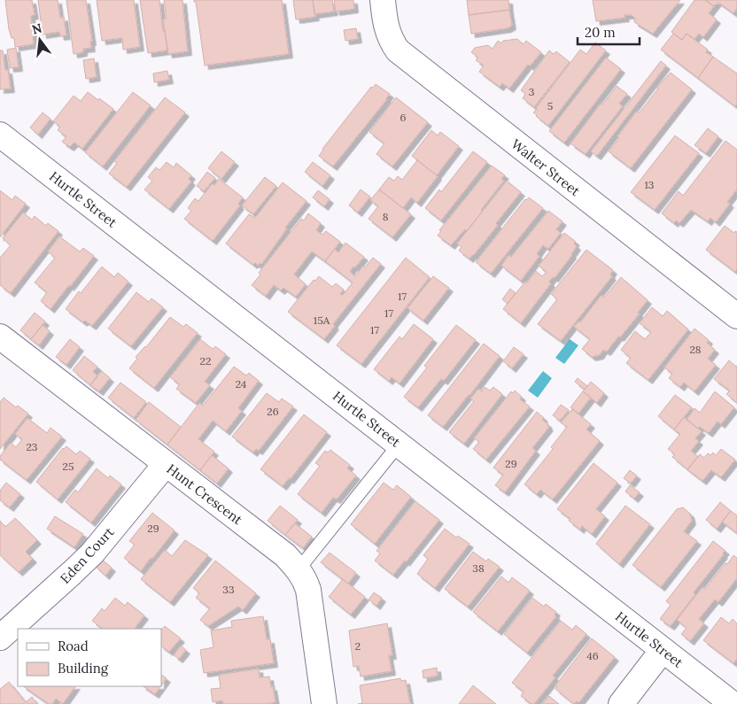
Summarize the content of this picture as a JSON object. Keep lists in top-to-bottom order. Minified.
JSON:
{"streets":{"street":["Walter Street","Hurtle Street","Hunt Crescent","Eden Court"]},"crossings":[["Hunt Crescent","Eden Court"]],"house_numbers":["3","5","6","13","8","17","17","15A","17","28","22","24","26","23","29","25","29","38","33","2","46"],"legend":["Road","Building"],"scale_bar":"20 m","north":"top"}
